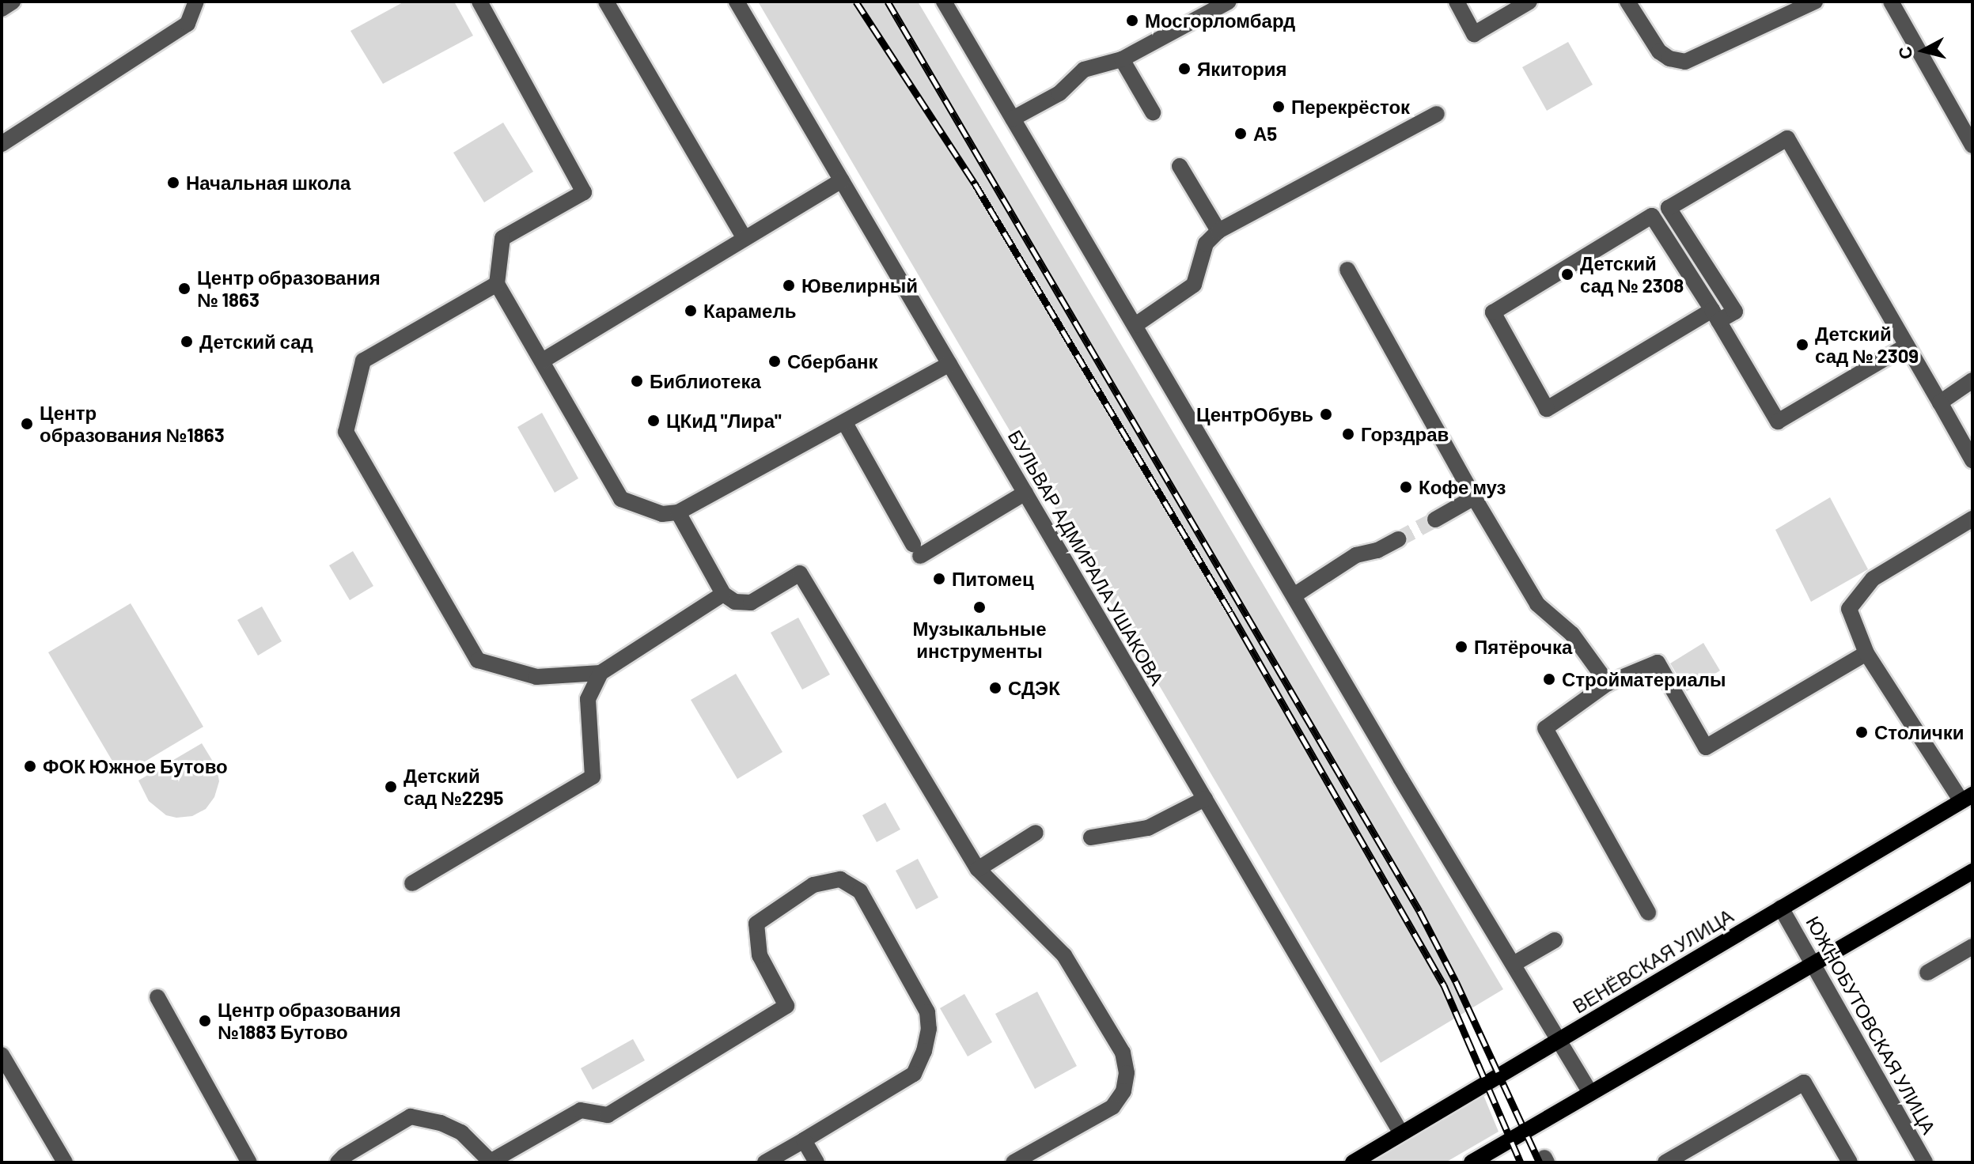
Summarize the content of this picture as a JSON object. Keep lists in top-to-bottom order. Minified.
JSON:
{"streets":{"main road":["ВЕНЁВСКАЯ УЛИЦА"],"street":["БУЛЬВАР АДМИРАЛА УШАКОВА","ЮЖНОБУТОВСКАЯ УЛИЦА"]},"crossings":[["БУЛЬВАР АДМИРАЛА УШАКОВА","ВЕНЁВСКАЯ УЛИЦА"],["ВЕНЁВСКАЯ УЛИЦА","ЮЖНОБУТОВСКАЯ УЛИЦА"]],"places":["Мосгорломбард","Якитория","Перекрёсток","А5","Начальная школа","Детский сад № 2308","Ювелирный","Центр образования № 1863","Карамель","Детский сад","Детский сад № 2309","Сбербанк","Библиотека","ЦентрОбувь","ЦКиД \"Лира\"","Центр образования №1863","Горздрав","Кофе муз","Питомец","Музыкальные инструменты","Пятёрочка","Стройматериалы","СДЭК","Столички","ФОК Южное Бутово","Детский сад №2295","Центр образования №1883 Бутово"],"north":"left"}
